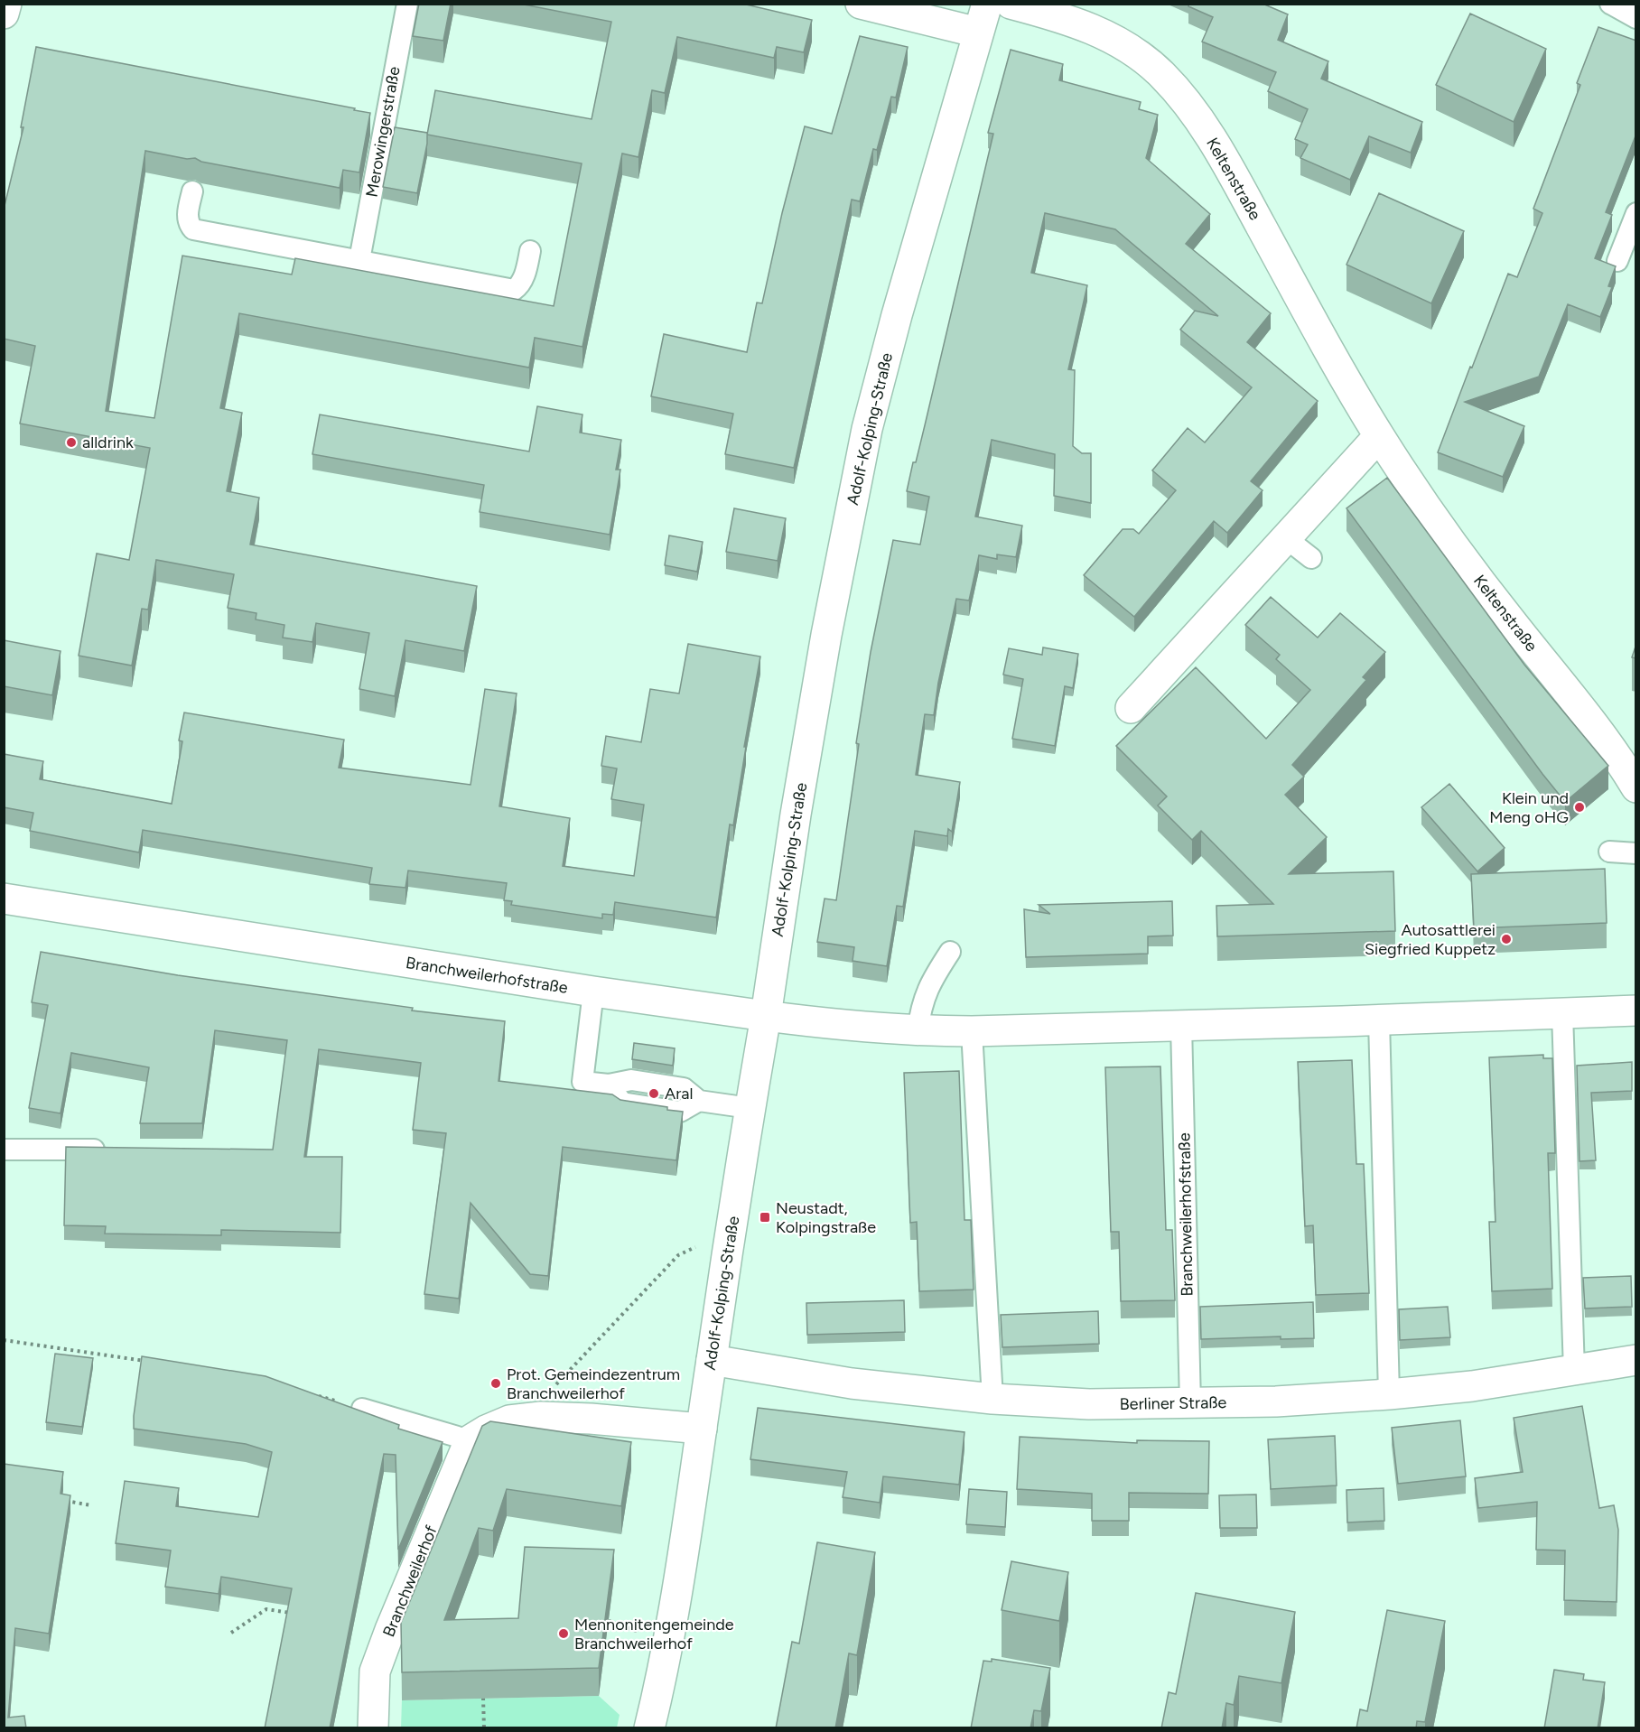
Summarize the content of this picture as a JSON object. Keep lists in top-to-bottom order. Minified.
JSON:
{"streets":{"street":["Keltenstraße","Adolf-Kolping-Straße","Branchweilerhofstraße","Berliner Straße","Branchweilerhof"],"lane":["Merowingerstraße"]},"crossings":[["Adolf-Kolping-Straße","Branchweilerhofstraße"],["Adolf-Kolping-Straße","Berliner Straße"],["Branchweilerhofstraße","Berliner Straße"]],"places":{"other":["alldrink","Klein und Meng oHG","Autosattlerei Siegfried Kuppetz","Aral","Prot. Gemeindezentrum Branchweilerhof","Mennonitengemeinde Branchweilerhof"],"transit":["Neustadt, Kolpingstraße"]}}
